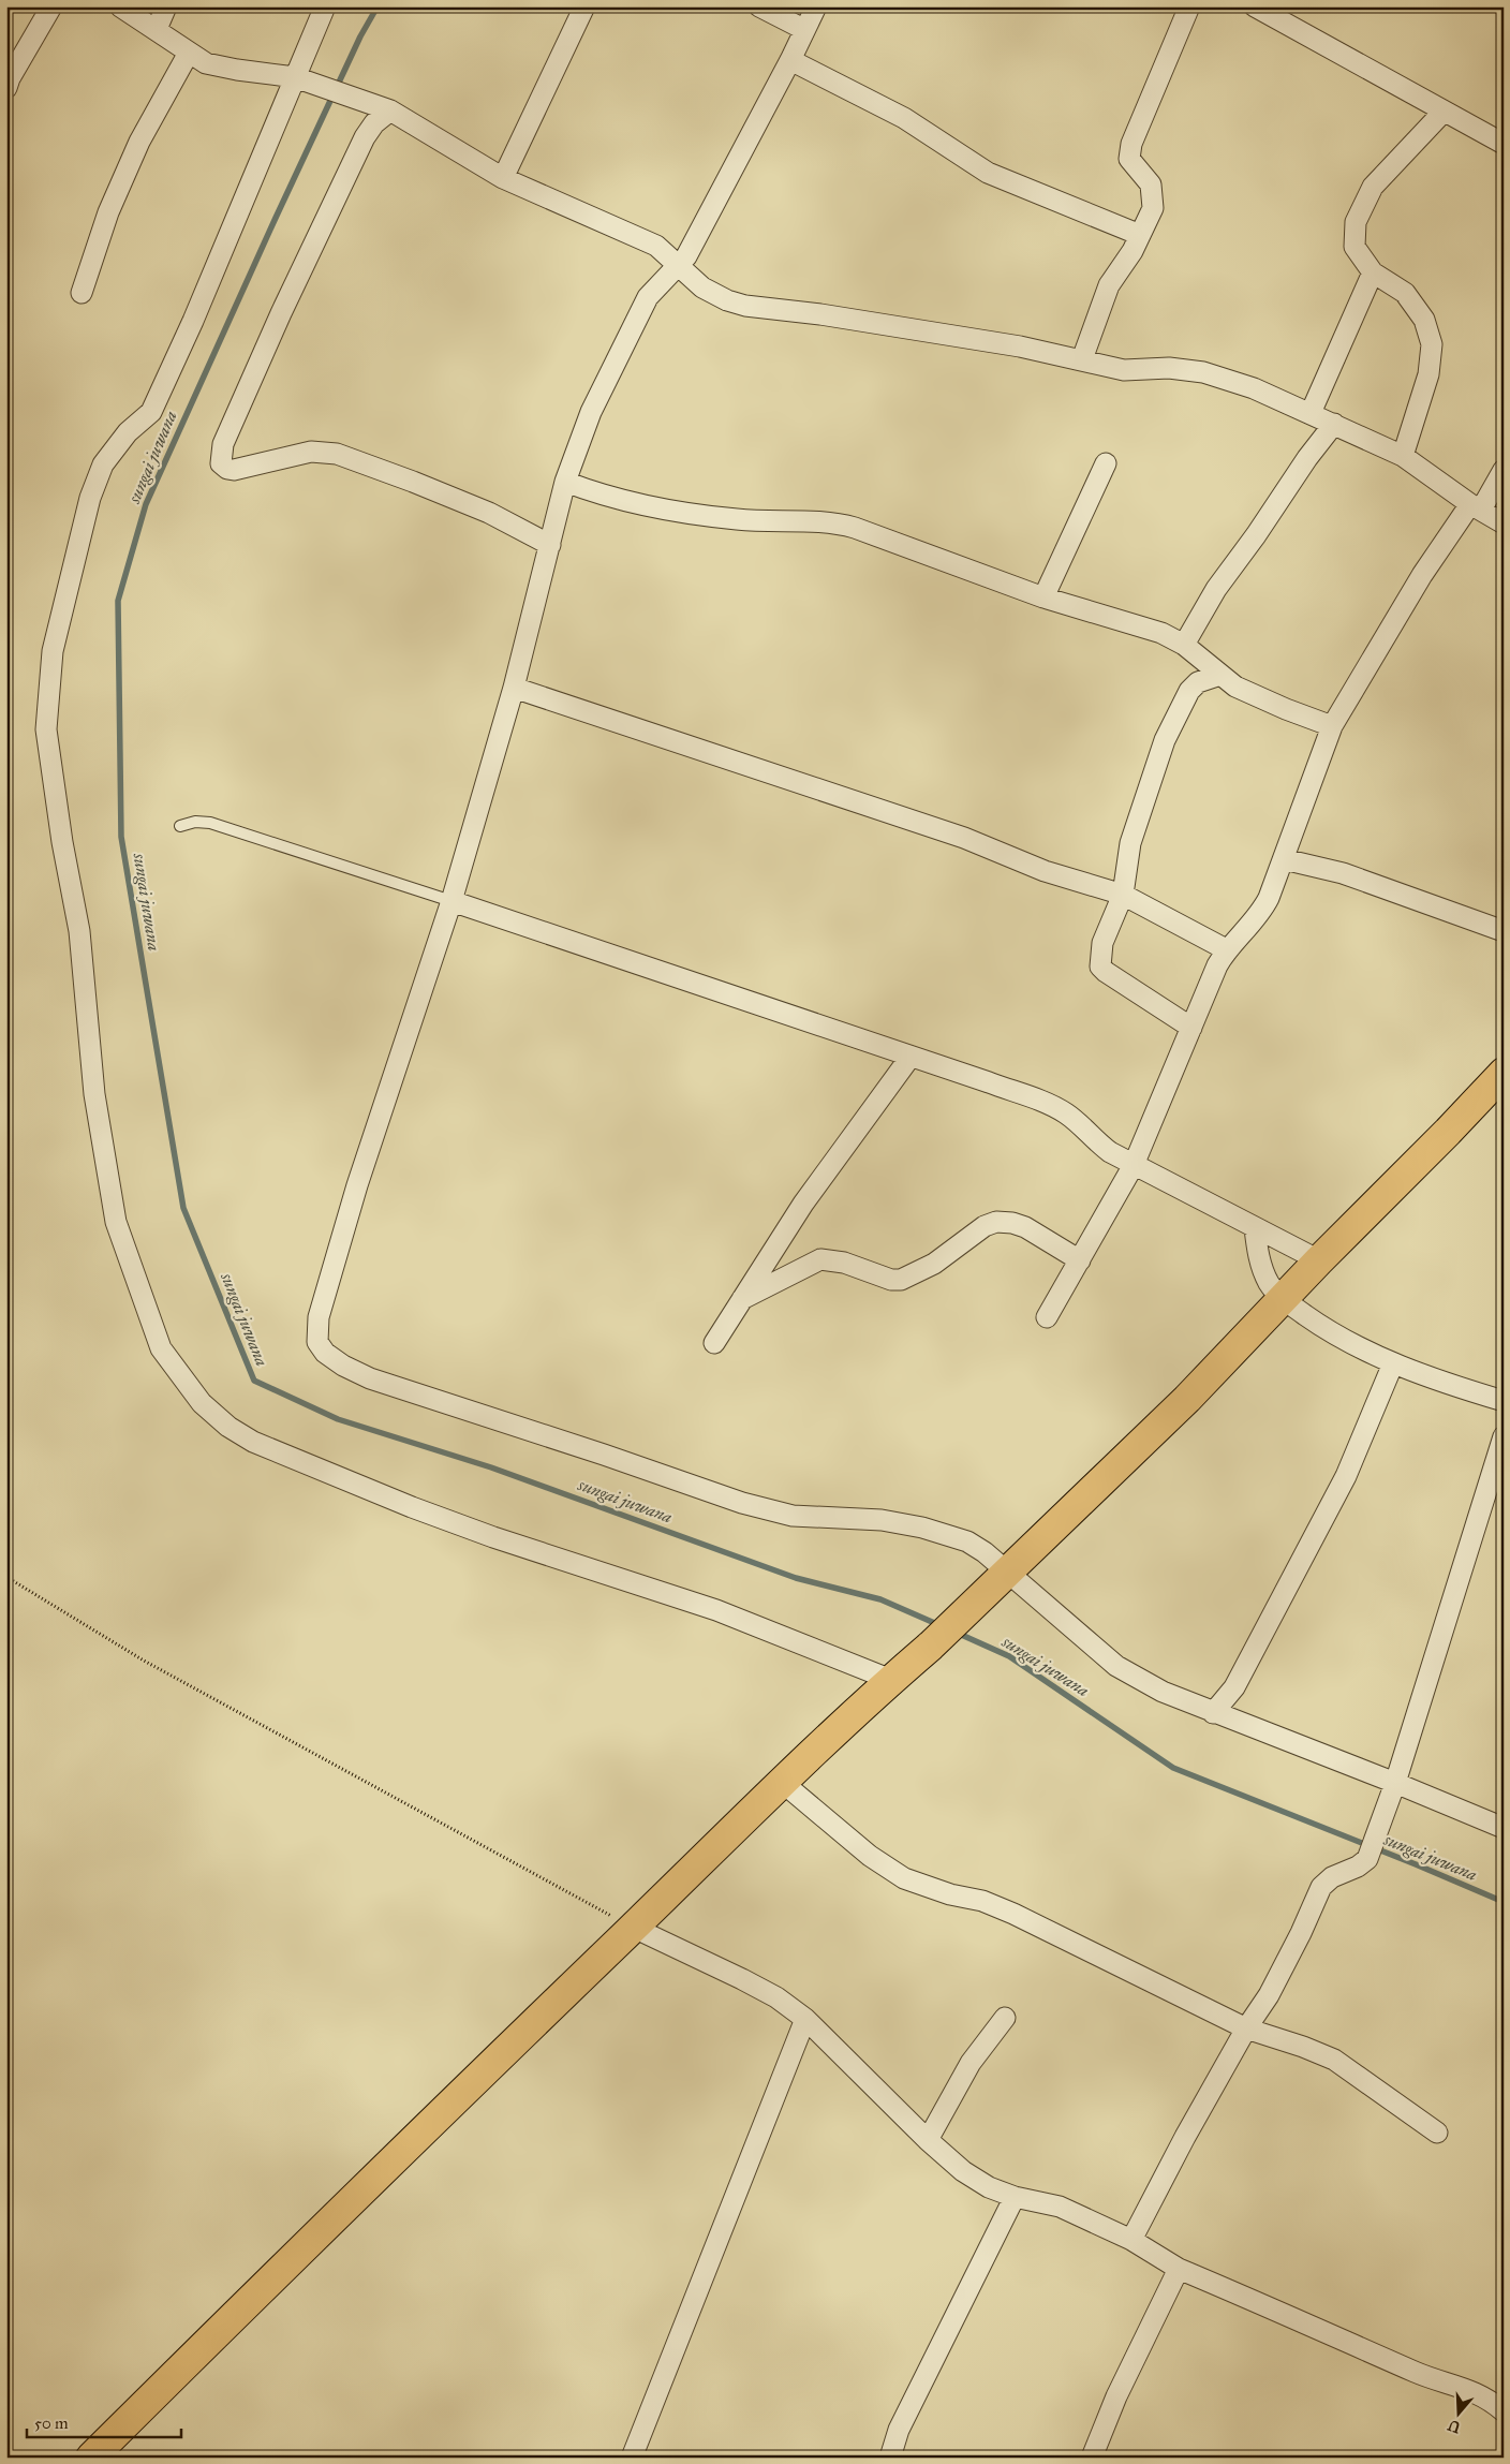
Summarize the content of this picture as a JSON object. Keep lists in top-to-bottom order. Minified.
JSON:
{"water":["sungai juwana"],"scale_bar":"50 m","north":"bottom"}
